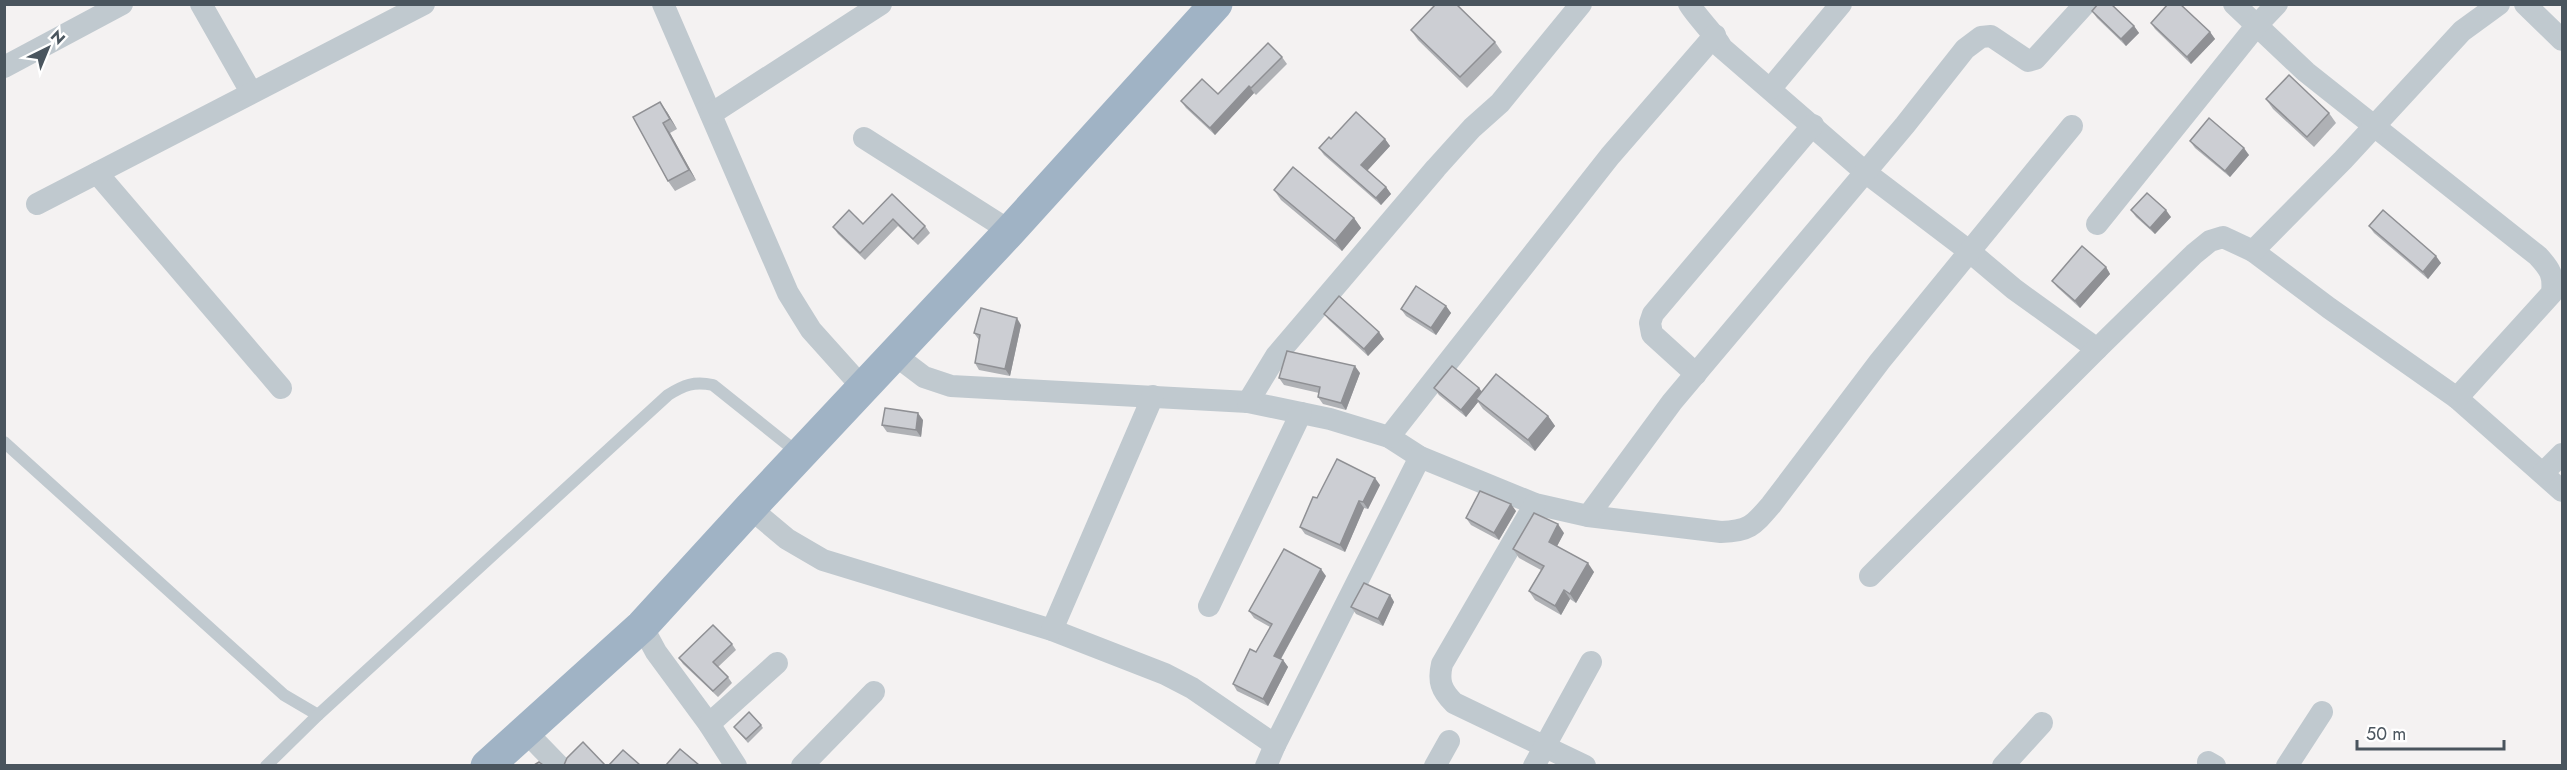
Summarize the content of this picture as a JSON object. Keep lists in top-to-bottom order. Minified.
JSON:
{"scale_bar":"50 m","north":"top right"}
